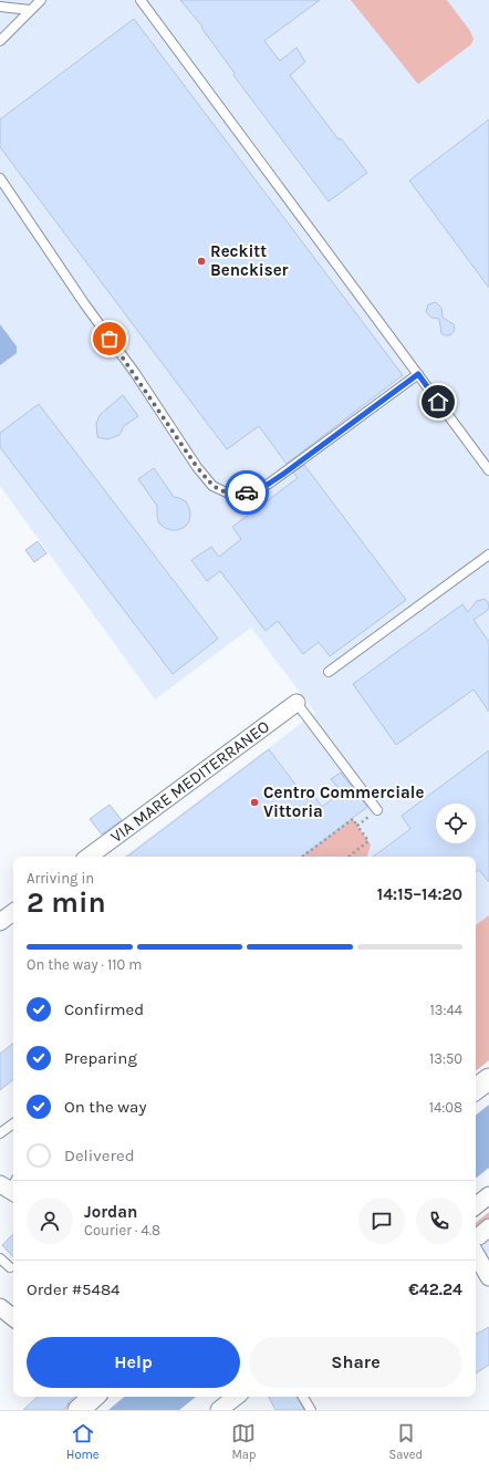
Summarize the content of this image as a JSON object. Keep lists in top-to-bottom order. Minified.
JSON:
{"streets":{"street":["VIA MARE MEDITERRANEO"]},"places":["Reckitt Benckiser","Centro Commerciale Vittoria"],"page":{"heading":["2 min","Arriving in","14:15–14:20"],"panel":["Jordan","Courier · 4.8","Order #5484","€42.24"],"bar":"On the way · 110 m","list":[["Confirmed","13:44"],["Preparing","13:50"],["On the way","14:08"],"Delivered"],"buttons":["Help","Share"],"tabs":["Home","Map","Saved"]}}
